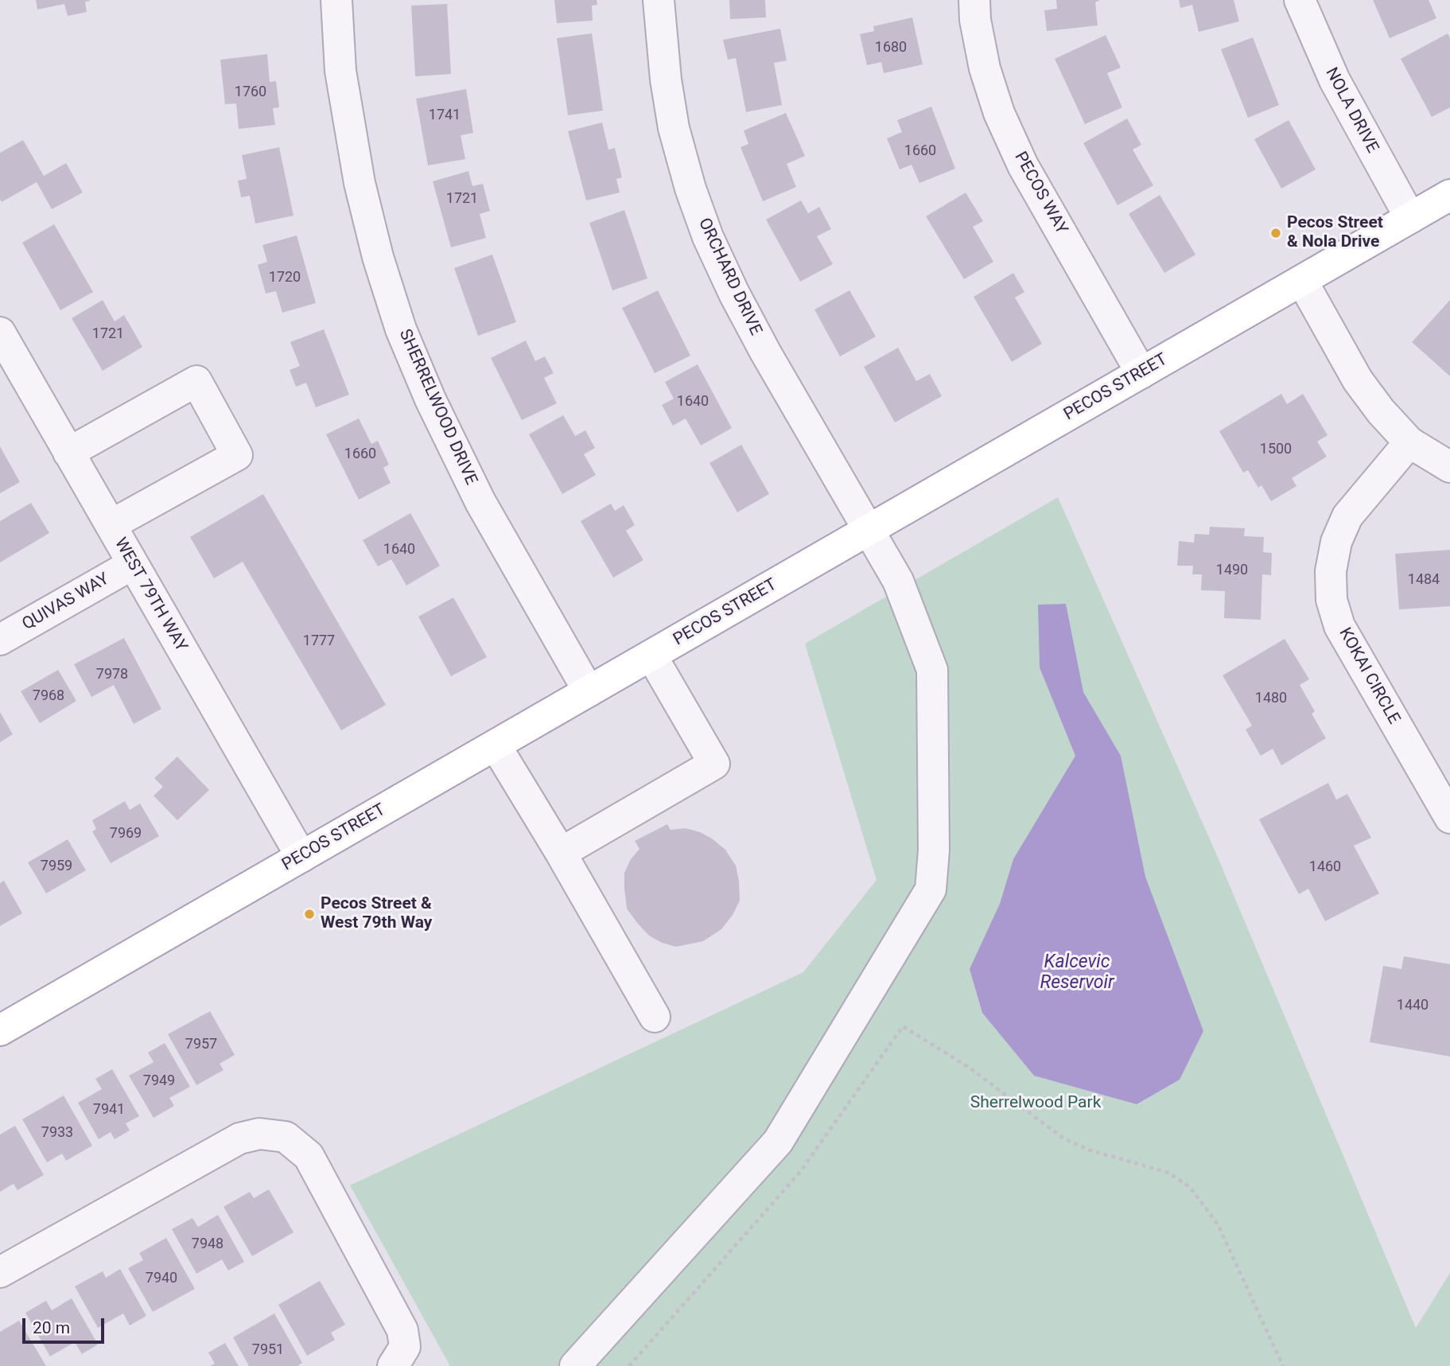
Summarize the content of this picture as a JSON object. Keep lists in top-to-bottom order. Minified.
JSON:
{"streets":{"main road":["PECOS STREET"],"street":["NOLA DRIVE","PECOS WAY","ORCHARD DRIVE","SHERRELWOOD DRIVE","WEST 79TH WAY","QUIVAS WAY","KOKAI CIRCLE"]},"crossings":[["NOLA DRIVE","PECOS STREET"],["PECOS WAY","PECOS STREET"],["ORCHARD DRIVE","PECOS STREET"],["PECOS STREET","SHERRELWOOD DRIVE"],["PECOS STREET","WEST 79TH WAY"],["WEST 79TH WAY","QUIVAS WAY"]],"water":["Kalcevic Reservoir"],"parks":["Sherrelwood Park"],"places":["Pecos Street & Nola Drive","Pecos Street & West 79th Way"],"house_numbers":["1680","1760","1741","1660","1721","1720","1721","1640","1500","1660","1640","1490","1484","1777","7978","7968","1480","7969","7959","1460","1440","7957","7949","7941","7933","7948","7940","7951"],"scale_bar":"20 m"}
